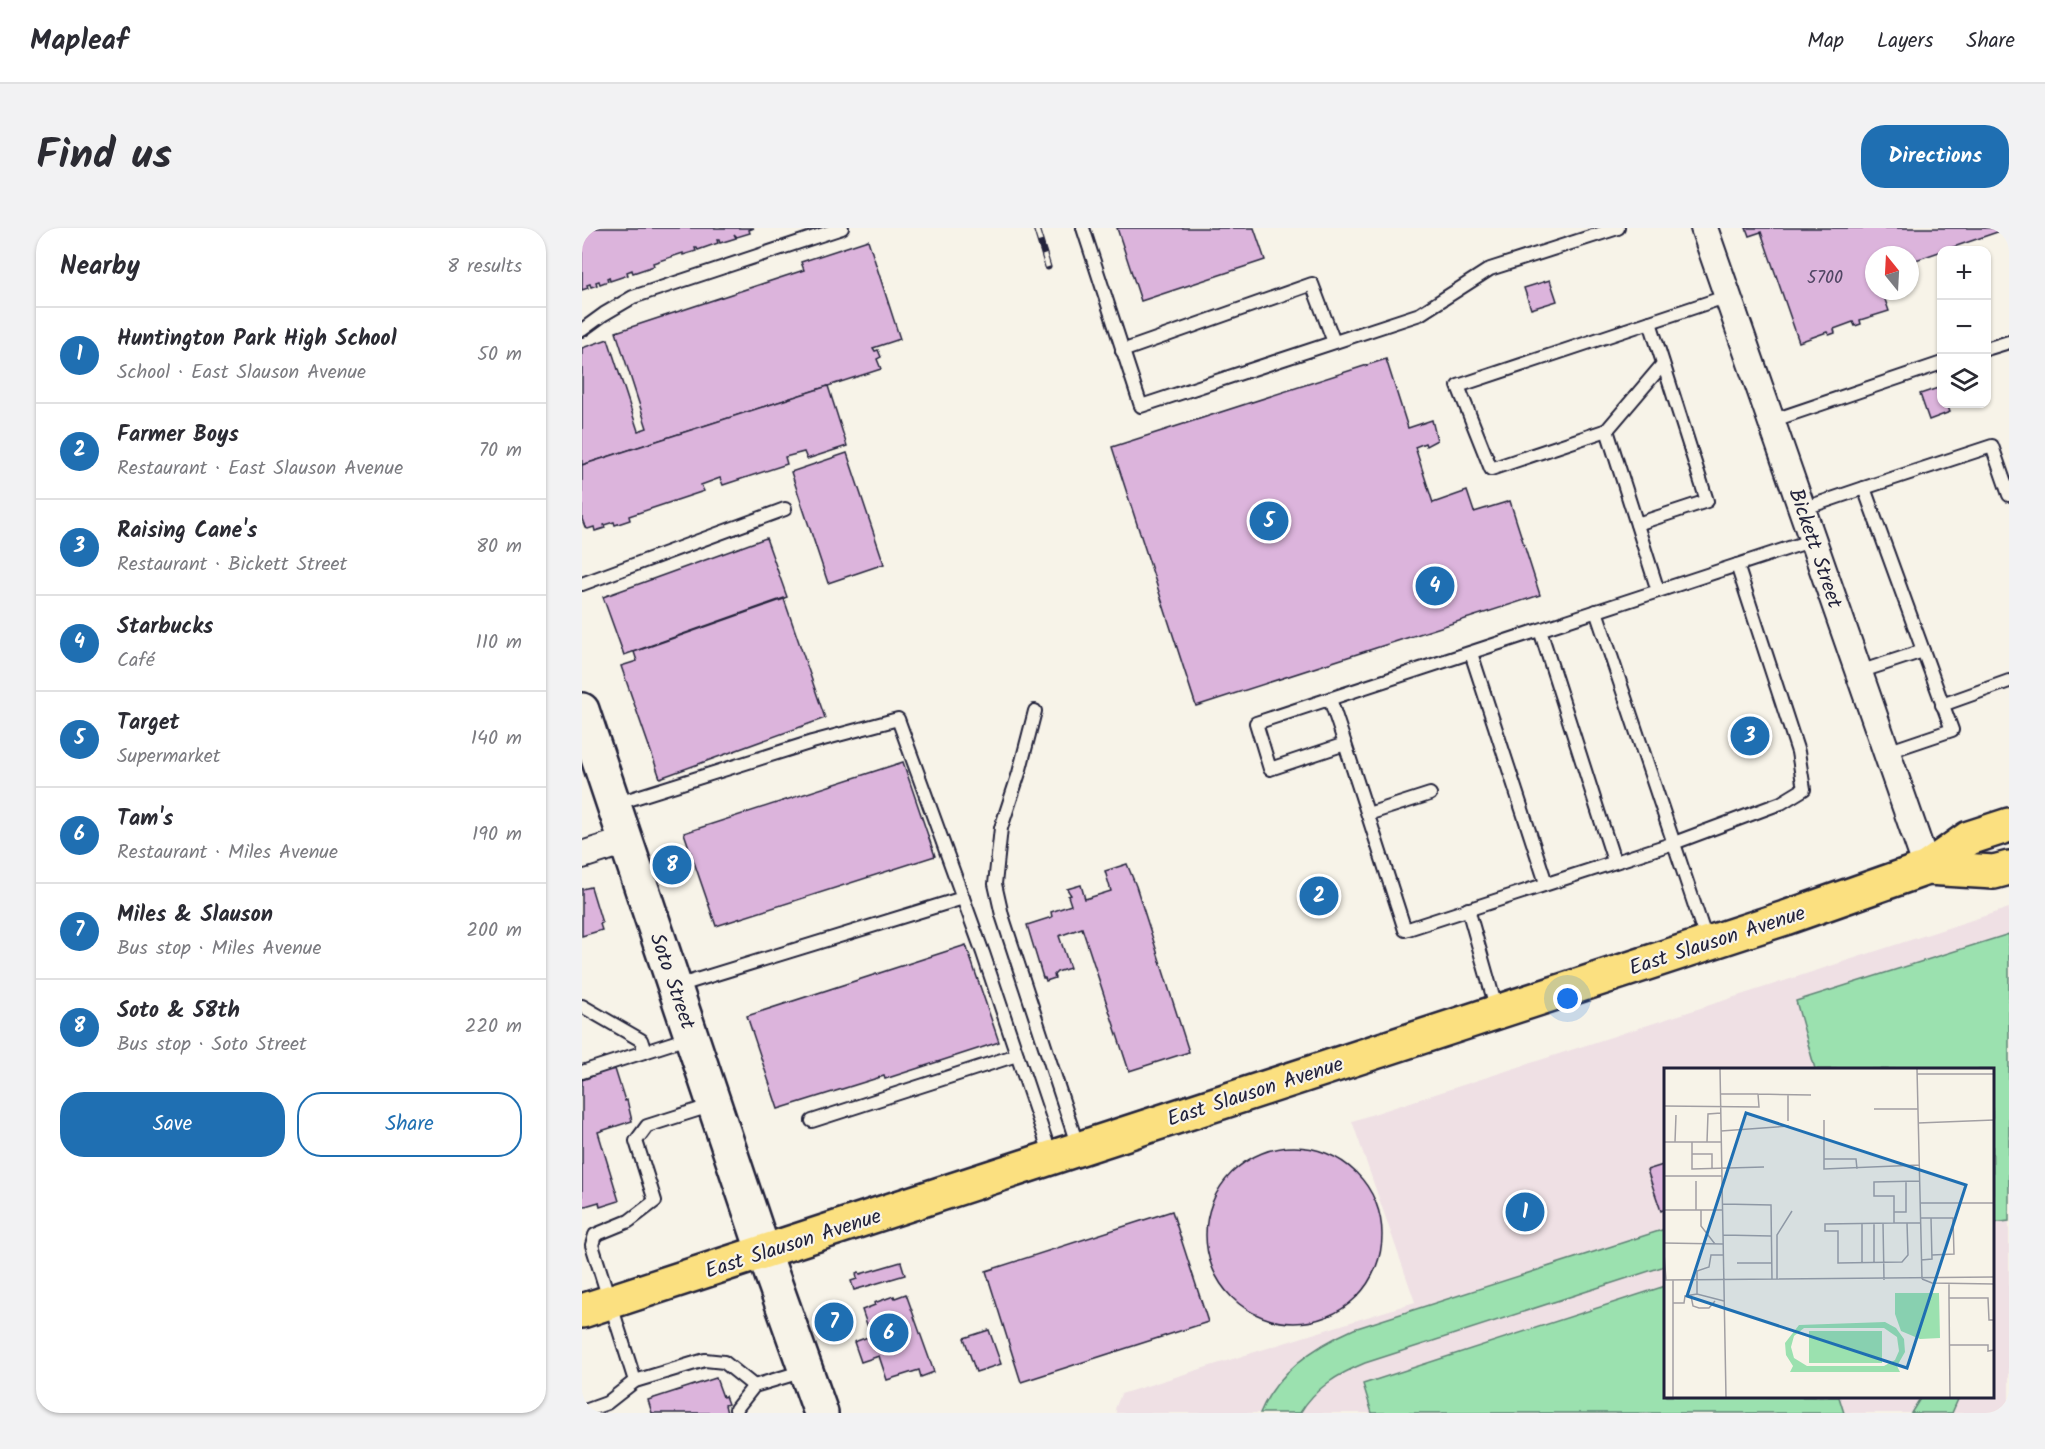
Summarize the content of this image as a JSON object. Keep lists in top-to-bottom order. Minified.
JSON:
{"streets":{"main road":["East Slauson Avenue","Soto Street"],"street":["Bickett Street"]},"crossings":[["Bickett Street","East Slauson Avenue"],["East Slauson Avenue","Soto Street"]],"house_numbers":["5700"],"north":"top","page":{"header":"Mapleaf","nav":["Map","Layers","Share"],"title":"Find us","buttons":["Directions",["Save","Share"]],"heading":["Nearby","8 results"],"map_buttons":["+","−"],"list":[{"mark":"1","name":"Huntington Park High School","note":"School · East Slauson Avenue","value":"50 m"},{"mark":"2","name":"Farmer Boys","note":"Restaurant · East Slauson Avenue","value":"70 m"},{"mark":"3","name":"Raising Cane's","note":"Restaurant · Bickett Street","value":"80 m"},{"mark":"4","name":"Starbucks","note":"Café","value":"110 m"},{"mark":"5","name":"Target","note":"Supermarket","value":"140 m"},{"mark":"6","name":"Tam's","note":"Restaurant · Miles Avenue","value":"190 m"},{"mark":"7","name":"Miles & Slauson","note":"Bus stop · Miles Avenue","value":"200 m"},{"mark":"8","name":"Soto & 58th","note":"Bus stop · Soto Street","value":"220 m"}],"pins":["5","4","3","8","2","1","7","6"]}}
